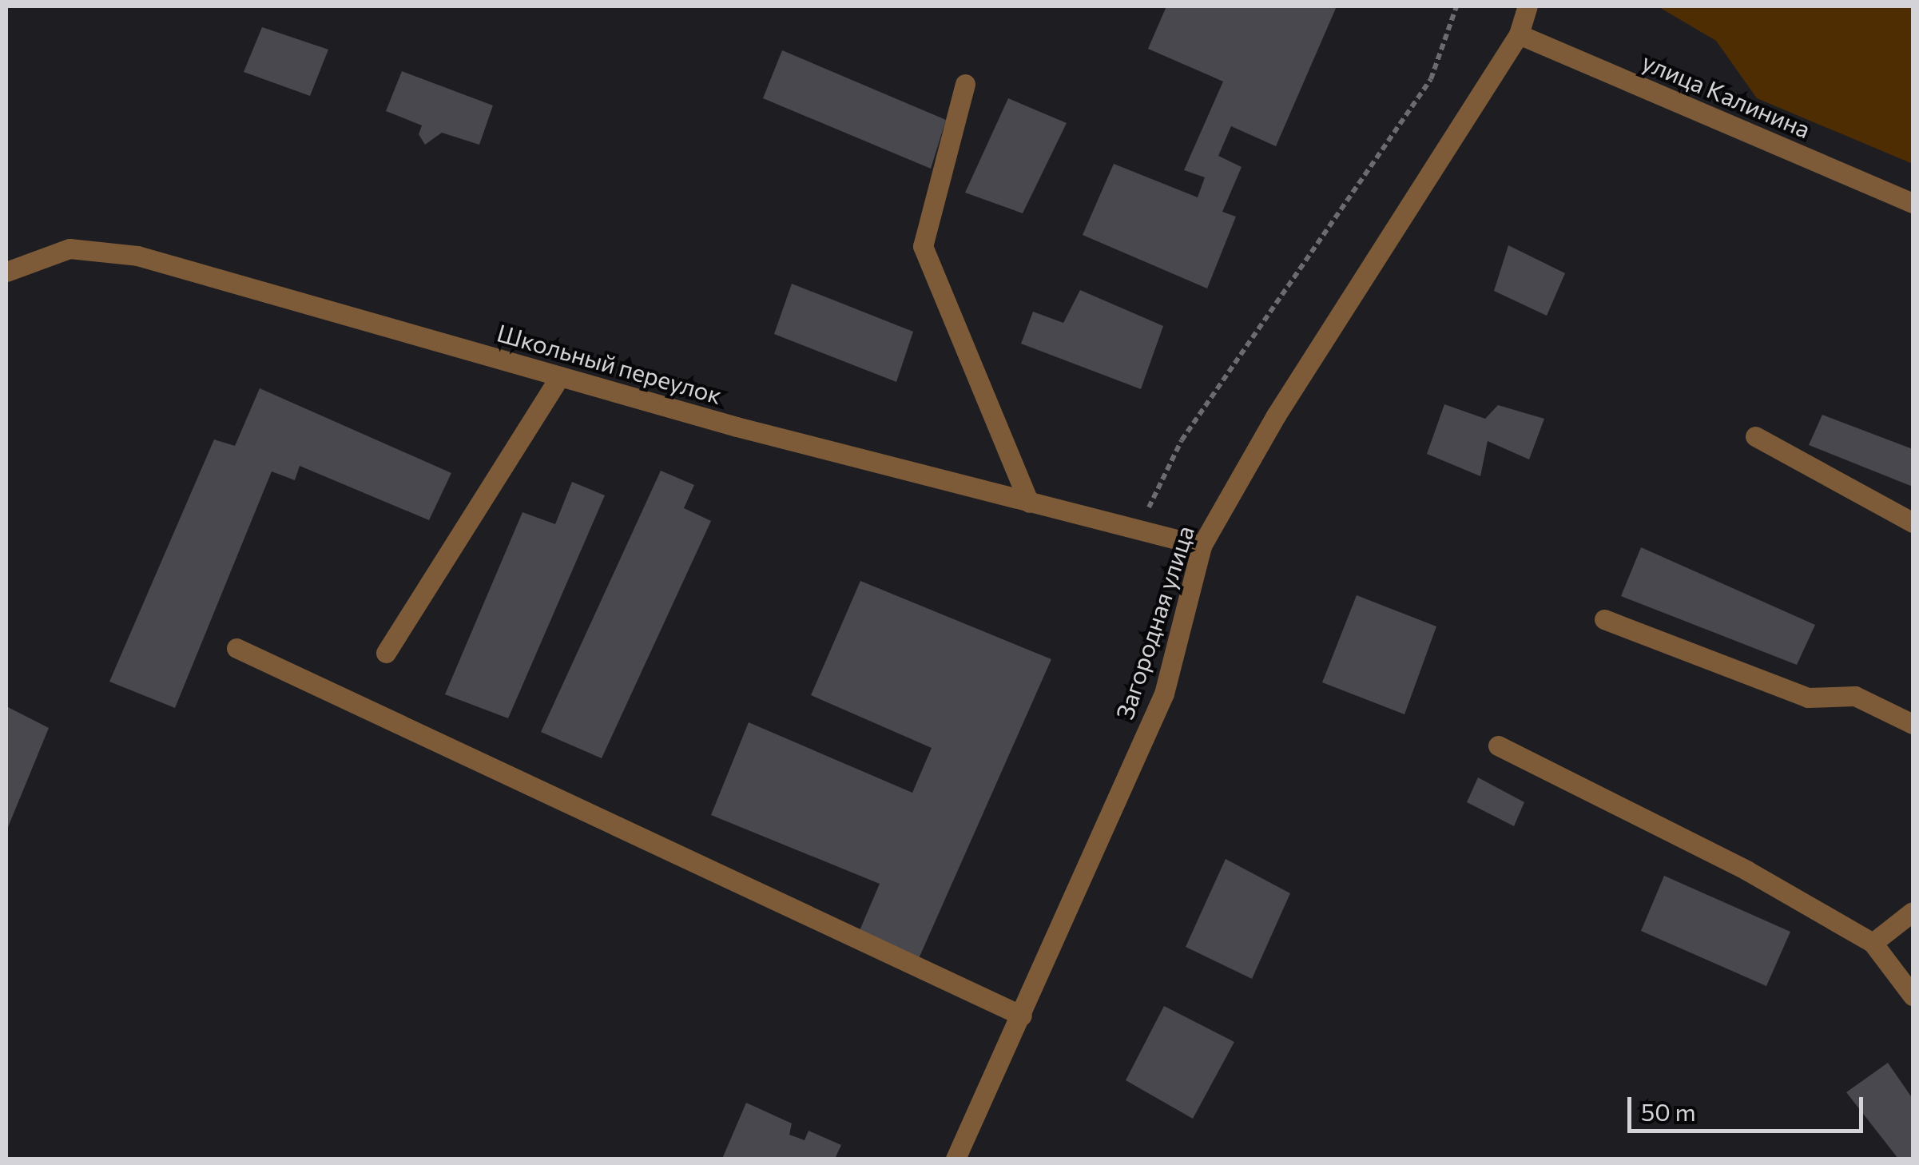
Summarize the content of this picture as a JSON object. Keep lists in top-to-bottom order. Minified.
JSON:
{"streets":{"street":["улица Калинина","Школьный переулок","Загородная улица"]},"crossings":[["улица Калинина","Загородная улица"],["Школьный переулок","Загородная улица"]],"scale_bar":"50 m"}
